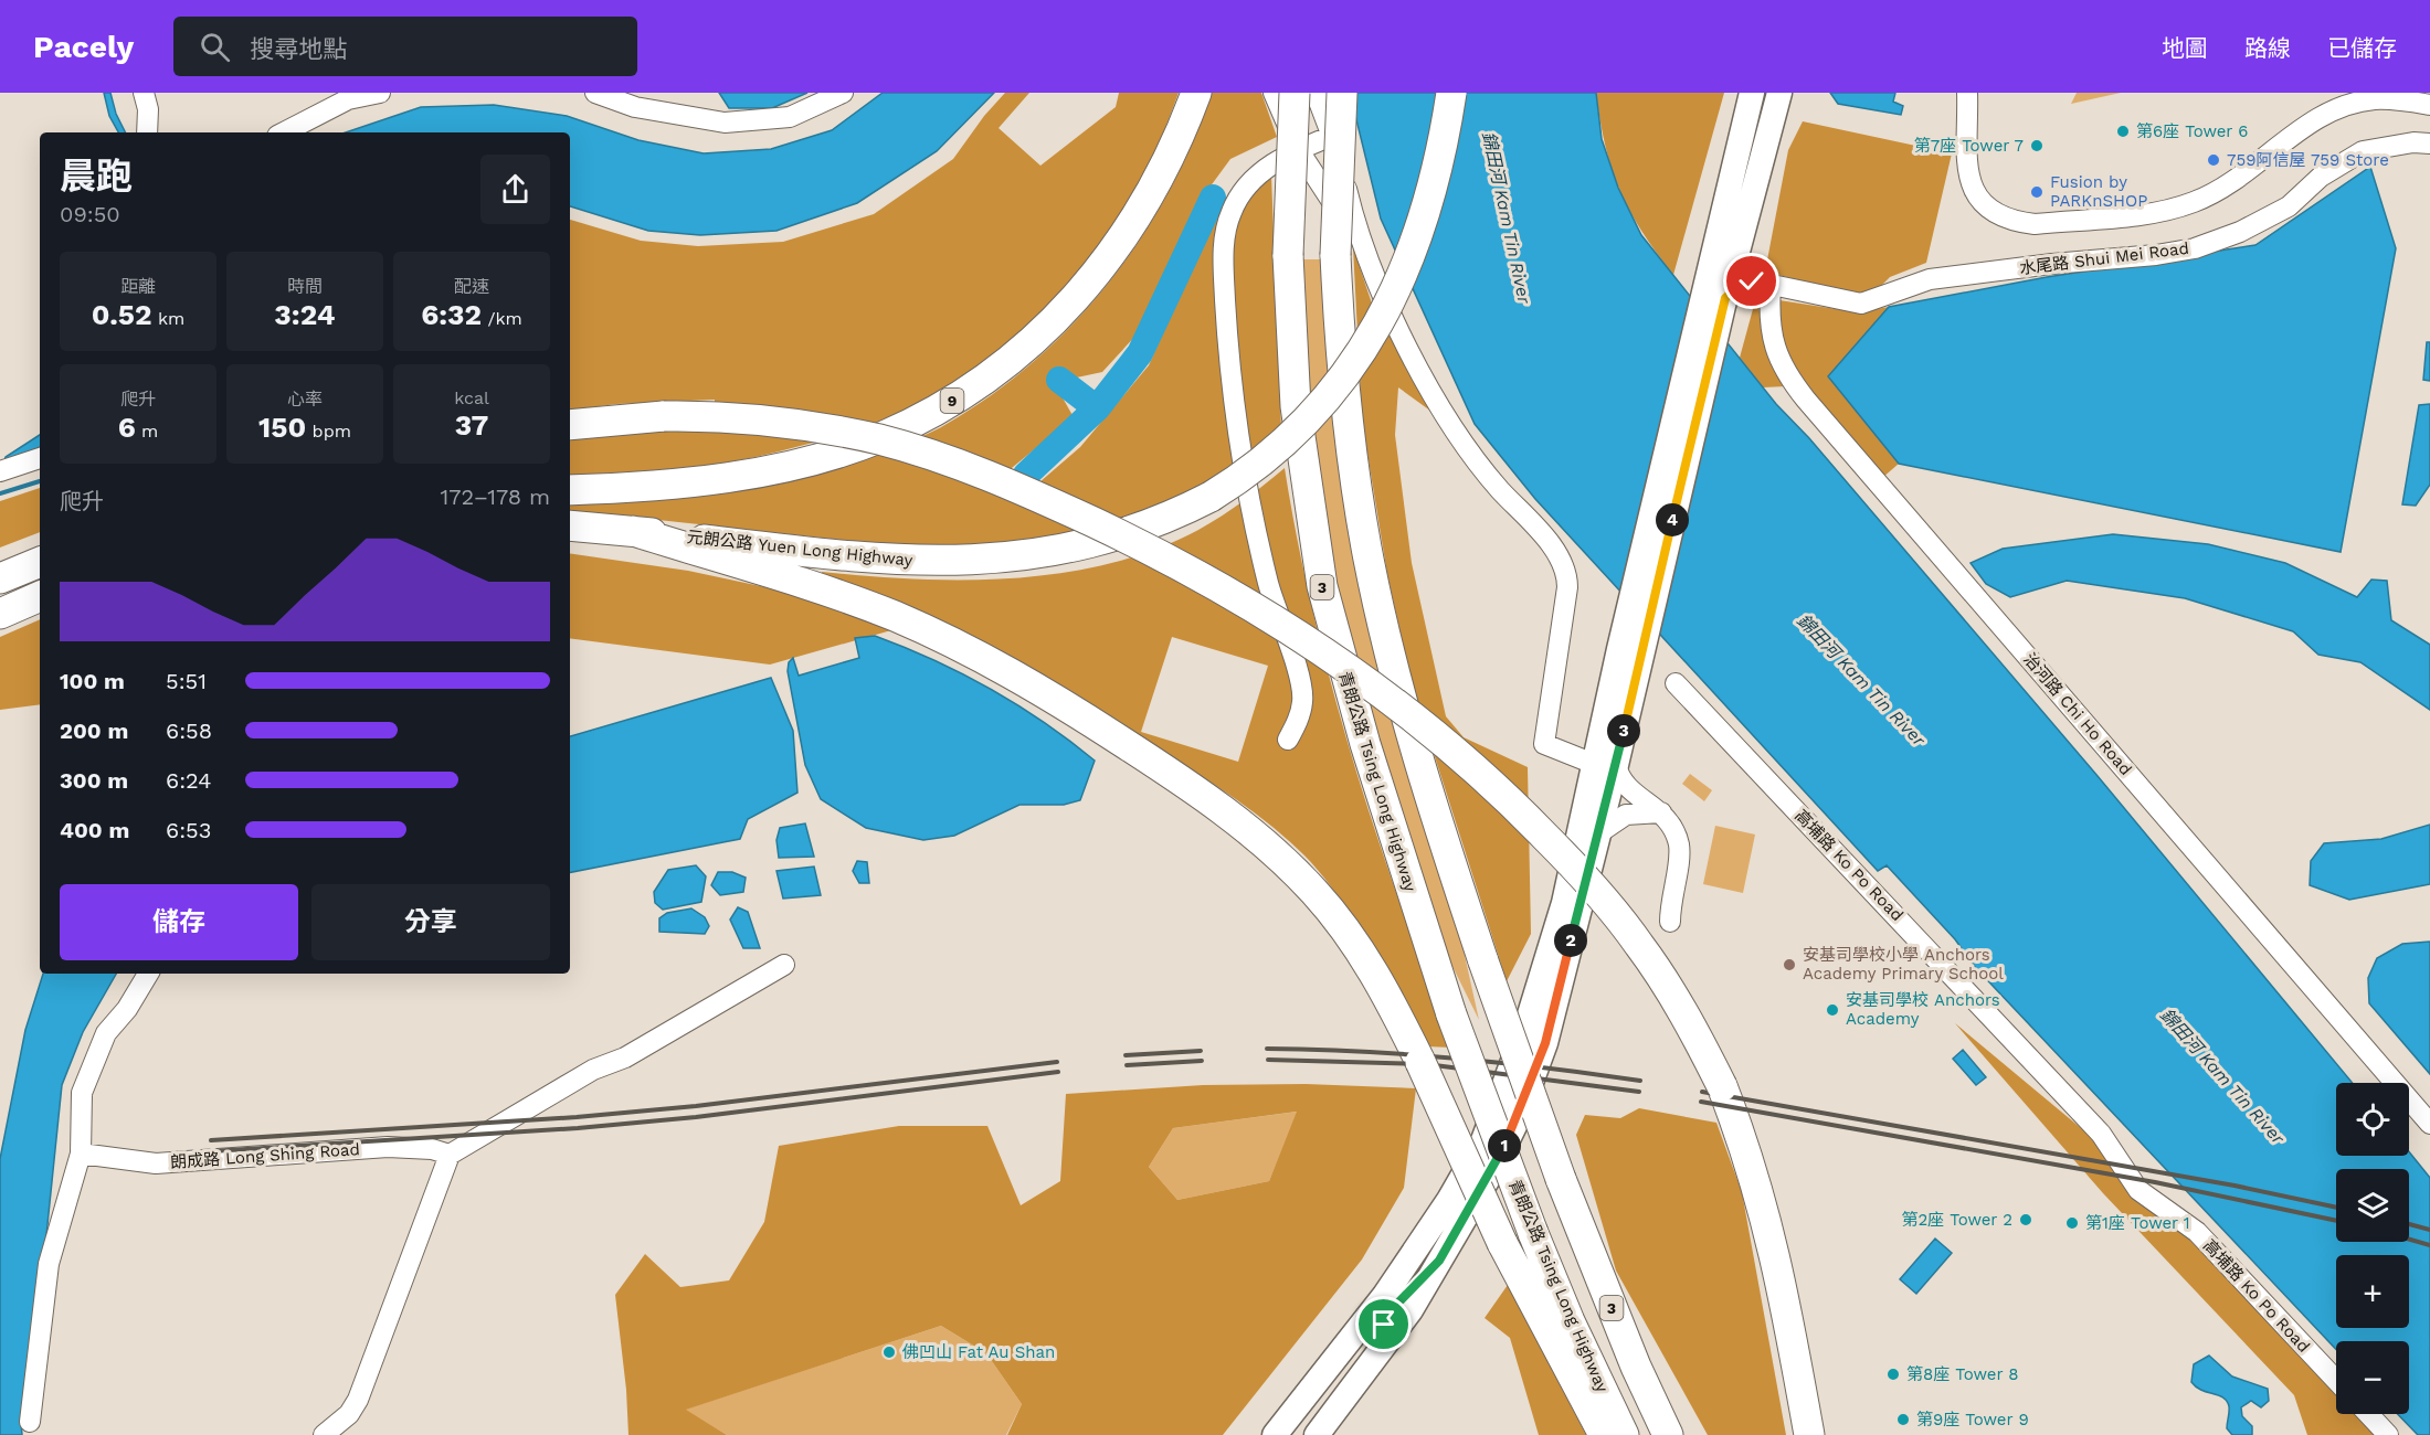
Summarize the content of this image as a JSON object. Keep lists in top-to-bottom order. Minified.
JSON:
{"streets":{"highway":["9","元朗公路 Yuen Long Highway","3","青朗公路 Tsing Long Highway"],"street":["水尾路 Shui Mei Road","治河路 Chi Ho Road","高埔路 Ko Po Road","朗成路 Long Shing Road"]},"crossings":[["水尾路 Shui Mei Road","治河路 Chi Ho Road"]],"water":["錦田河 Kam Tin River"],"places":["第6座 Tower 6","第7座 Tower 7","759阿信屋 759 Store","Fusion by PARKnSHOP","安基司學校小學 Anchors Academy Primary School","安基司學校 Anchors Academy","第2座 Tower 2","第1座 Tower 1","佛凹山 Fat Au Shan","第8座 Tower 8","第9座 Tower 9"],"page":{"header":"Pacely","search":"搜尋地點","nav":["地圖","路線","已儲存"],"heading":["晨跑","09:50"],"stats":[["距離","0.52 km"],["時間","3:24"],["配速","6:32 /km"],["爬升","6 m"],["心率","150 bpm"],["kcal","37"]],"chart":["爬升","172–178 m"],"pins":["4","3","2","1"],"list":[{"name":"100 m","note":"5:51"},{"name":"200 m","note":"6:58"},{"name":"300 m","note":"6:24"},{"name":"400 m","note":"6:53"}],"buttons":["儲存","分享"],"map_buttons":["+","−"]}}
